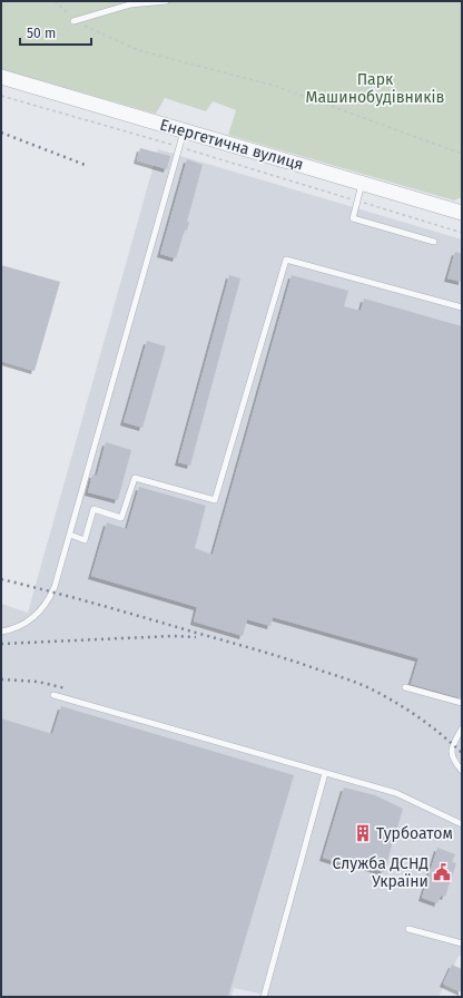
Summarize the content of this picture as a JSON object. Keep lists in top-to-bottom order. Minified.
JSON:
{"streets":{"street":["Енергетична вулиця"]},"parks":["Парк Машинобудівників"],"places":{"building":["Турбоатом"],"public building":["Служба ДСНД України"]},"scale_bar":"50 m"}
